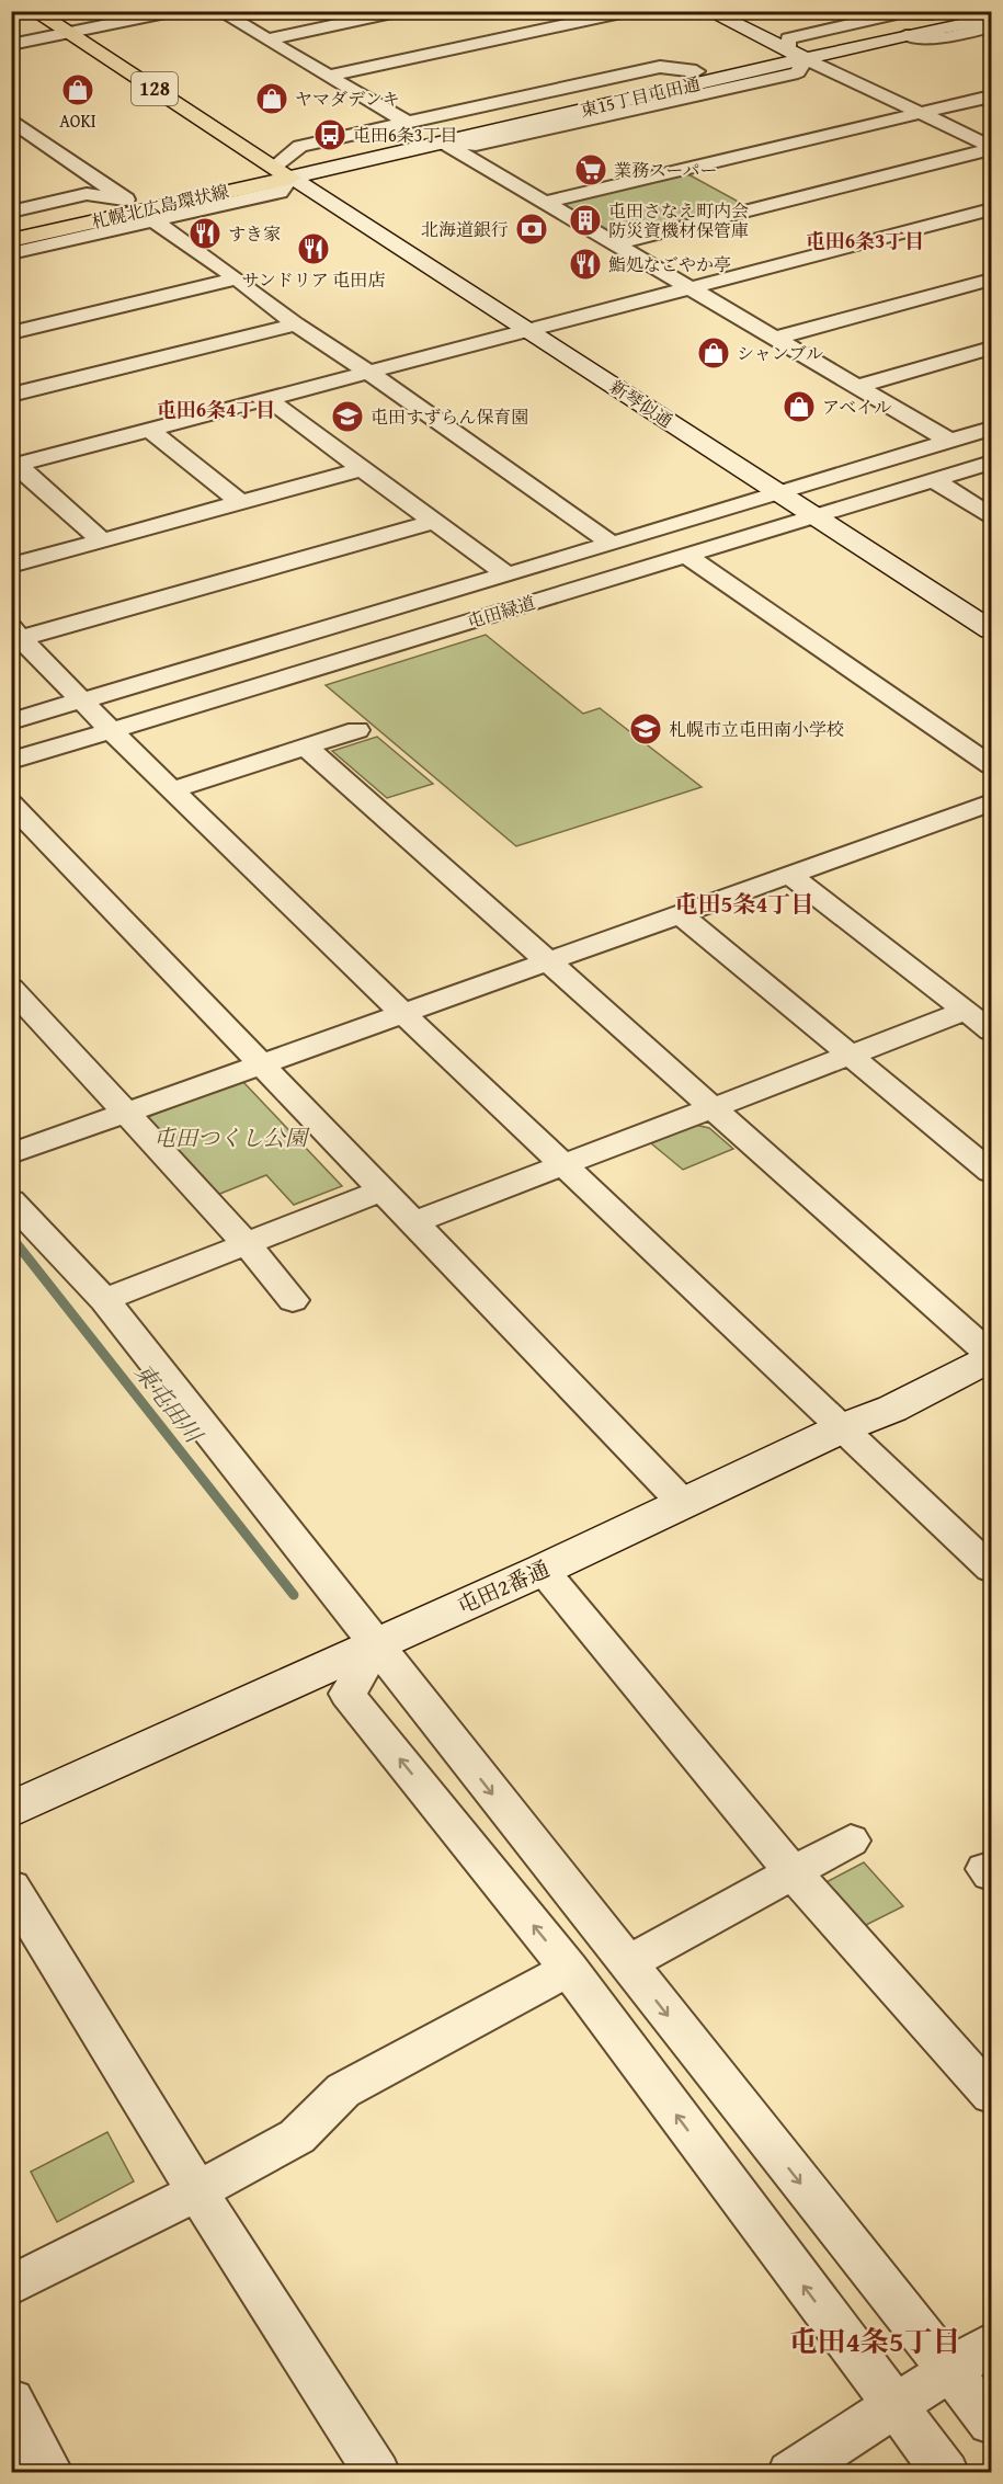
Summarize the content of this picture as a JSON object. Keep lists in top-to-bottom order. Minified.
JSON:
{"streets":{"main road":["128","札幌北広島環状線"],"street":["東15丁目屯田通","新琴似通","屯田緑道","屯田2番通"]},"crossings":[["128","東15丁目屯田通"],["128","札幌北広島環状線"],["128","新琴似通"],["東15丁目屯田通","札幌北広島環状線"],["東15丁目屯田通","新琴似通"],["札幌北広島環状線","新琴似通"],["新琴似通","屯田緑道"]],"districts":["屯田6条3丁目","屯田6条4丁目","屯田5条4丁目","屯田4条5丁目"],"water":["東屯田川"],"parks":["屯田つくし公園"],"places":{"shop":["AOKI","ヤマダデンキ","シャンブル","アベイル"],"bus stop":["屯田6条3丁目"],"supermarket":["業務スーパー"],"building":["屯田さなえ町内会 防災資機材保管庫"],"bank":["北海道銀行"],"restaurant":["すき家","サンドリア 屯田店","鮨処なごやか亭"],"school or university":["屯田すずらん保育園","札幌市立屯田南小学校"]}}
